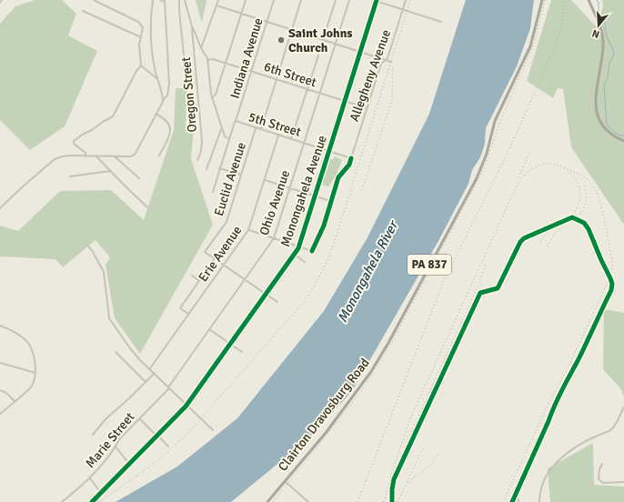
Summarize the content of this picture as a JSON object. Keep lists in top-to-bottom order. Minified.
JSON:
{"streets":{"main road":["Monongahela Avenue","PA 837","Clairton Dravosburg Road"],"street":["Indiana Avenue","6th Street","Allegheny Avenue","Oregon Street","5th Street","Euclid Avenue","Ohio Avenue","Erie Avenue","Marie Street"]},"crossings":[["Indiana Avenue","6th Street"],["Indiana Avenue","5th Street"],["6th Street","Allegheny Avenue"],["6th Street","Monongahela Avenue"],["6th Street","Ohio Avenue"],["Allegheny Avenue","5th Street"],["5th Street","Euclid Avenue"],["5th Street","Monongahela Avenue"],["5th Street","Ohio Avenue"],["5th Street","Erie Avenue"],["Ohio Avenue","Marie Street"]],"water":["Monongahela River"],"places":["Saint Johns Church"],"north":"bottom"}
